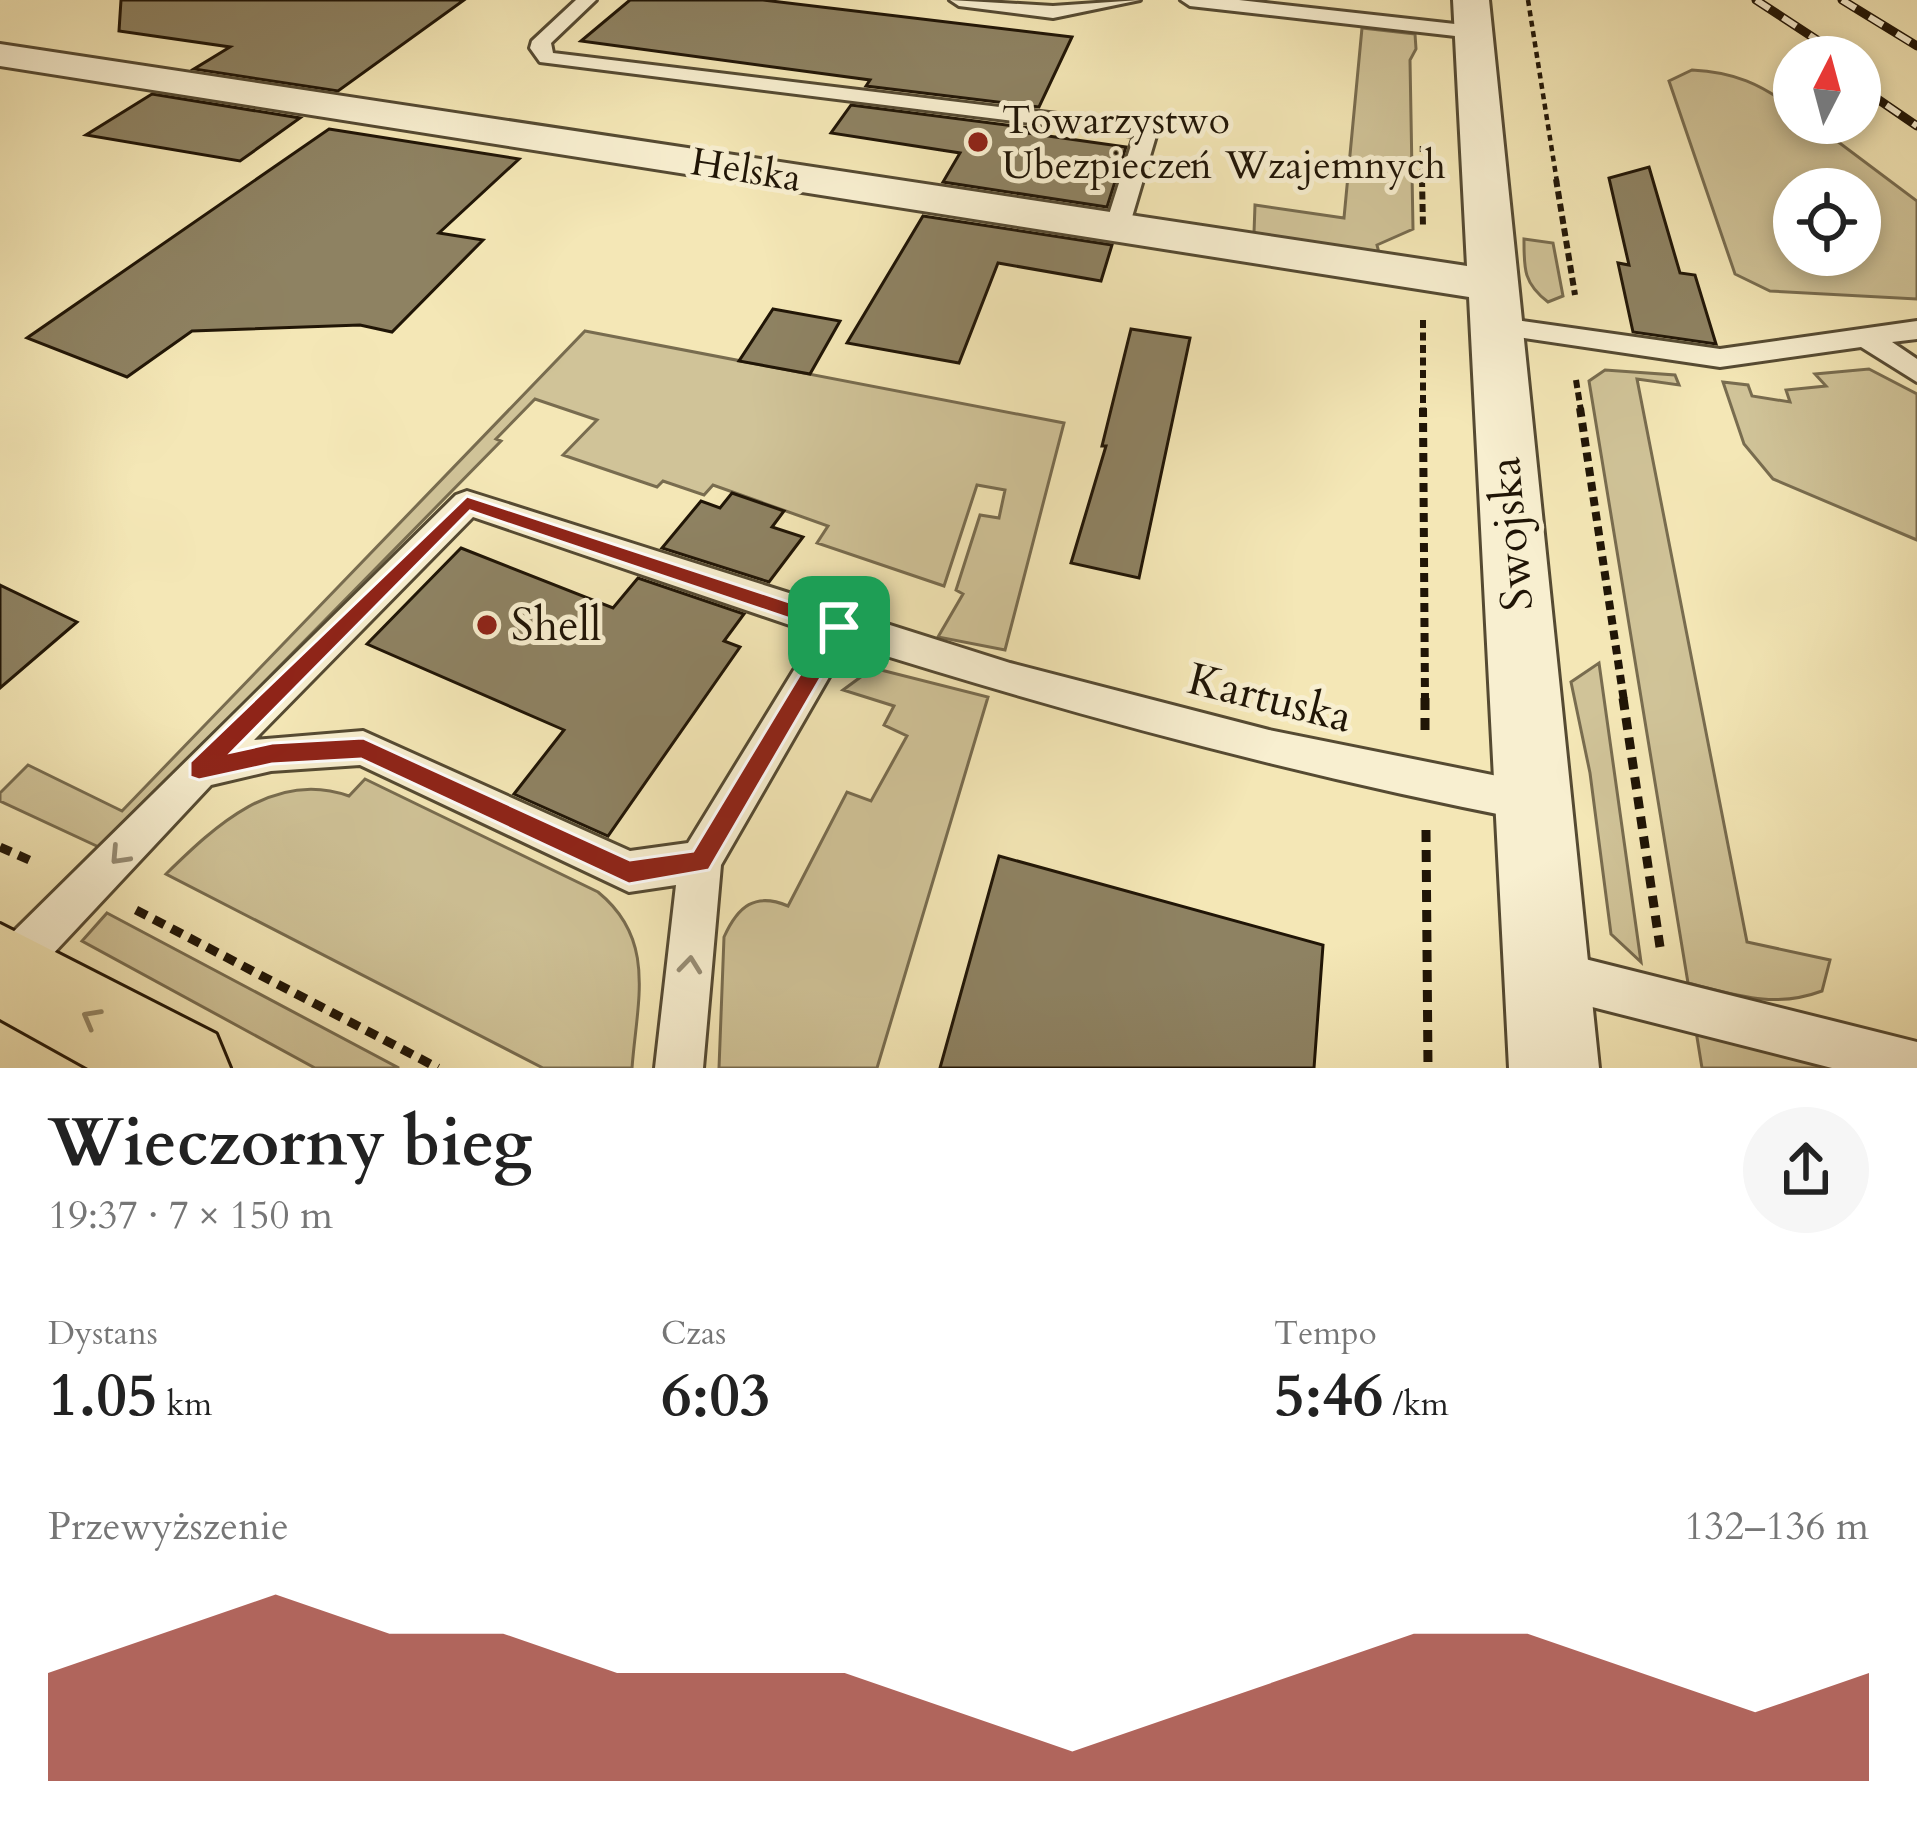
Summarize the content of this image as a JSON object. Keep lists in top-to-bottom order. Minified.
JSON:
{"streets":{"street":["Helska","Swojska"],"lane":["Kartuska"]},"crossings":[["Helska","Swojska"],["Swojska","Kartuska"]],"places":["Towarzystwo Ubezpieczeń Wzajemnych","Shell"],"north":"top","page":{"heading":["Wieczorny bieg","19:37 · 7 × 150 m"],"stats":[["Dystans","1.05 km"],["Czas","6:03"],["Tempo","5:46 /km"]],"chart":["Przewyższenie","132–136 m"]}}
